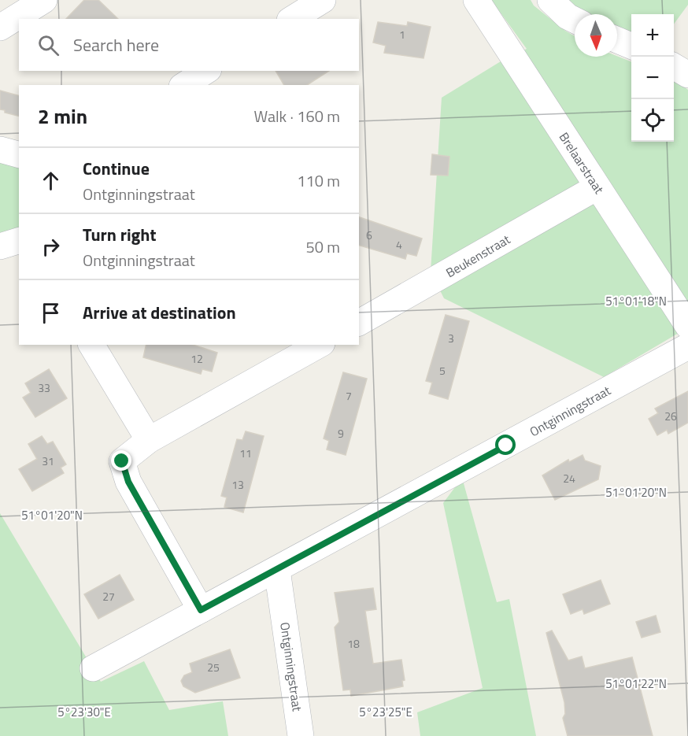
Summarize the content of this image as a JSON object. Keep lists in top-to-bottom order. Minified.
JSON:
{"streets":{"street":["Brelaarstraat","Beukenstraat","Ontginningstraat"]},"crossings":[["Brelaarstraat","Beukenstraat"]],"house_numbers":["1","6","4","3","12","5","33","7","26","9","11","31","24","13","27","18","25"],"north":"bottom","page":{"map_buttons":["+","−"],"search":"Search here","heading":["2 min","Walk · 160 m"],"list":[["Continue","Ontginningstraat","110 m"],["Turn right","Ontginningstraat","50 m"],"Arrive at destination"]},"coordinates":["51°01'18\"N","51°01'20\"N","51°01'22\"N","5°23'30\"E","5°23'25\"E"]}
